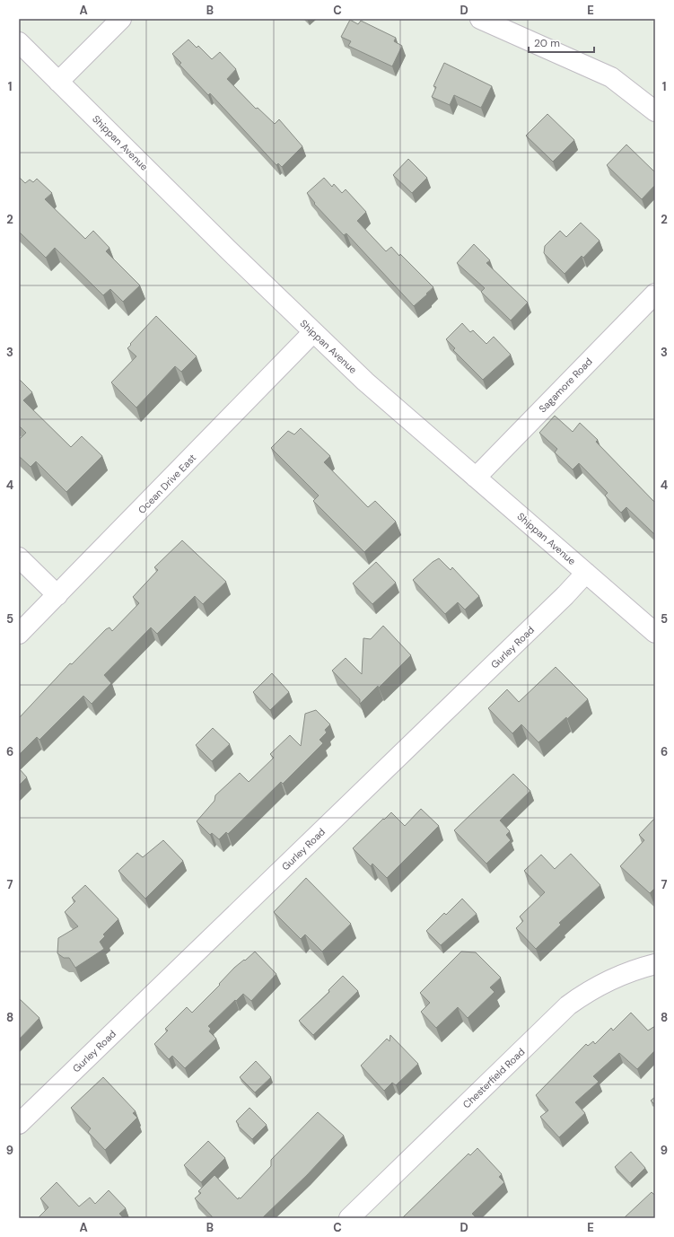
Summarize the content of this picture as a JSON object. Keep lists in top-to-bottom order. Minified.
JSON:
{"streets":{"street":["Shippan Avenue","Sagamore Road","Ocean Drive East","Gurley Road","Chesterfield Road"]},"crossings":[["Shippan Avenue","Sagamore Road"],["Shippan Avenue","Ocean Drive East"],["Shippan Avenue","Gurley Road"]],"scale_bar":"20 m","grid":{"columns":["A","B","C","D","E"],"rows":["1","2","3","4","5","6","7","8","9"]}}
